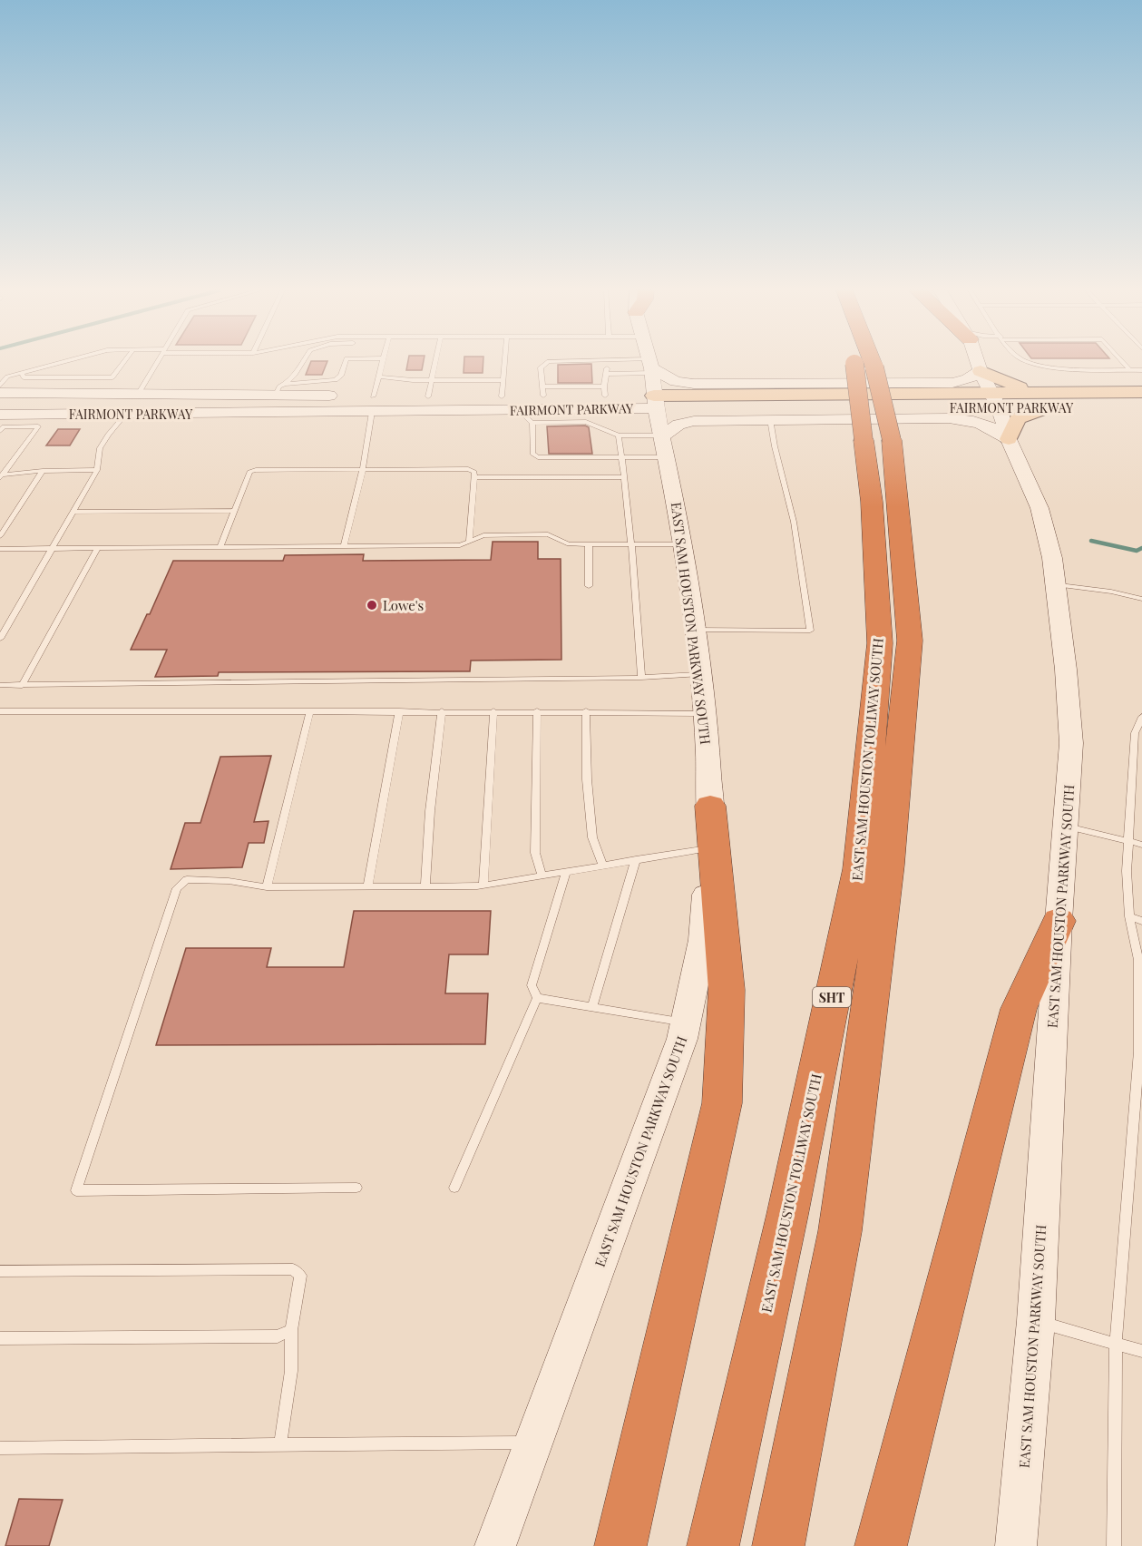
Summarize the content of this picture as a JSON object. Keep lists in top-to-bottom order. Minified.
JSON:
{"streets":{"highway":["EAST SAM HOUSTON TOLLWAY SOUTH","SHT"],"main road":["FAIRMONT PARKWAY","EAST SAM HOUSTON PARKWAY SOUTH"]},"crossings":[["FAIRMONT PARKWAY","EAST SAM HOUSTON PARKWAY SOUTH"]],"places":["Lowe's"]}
